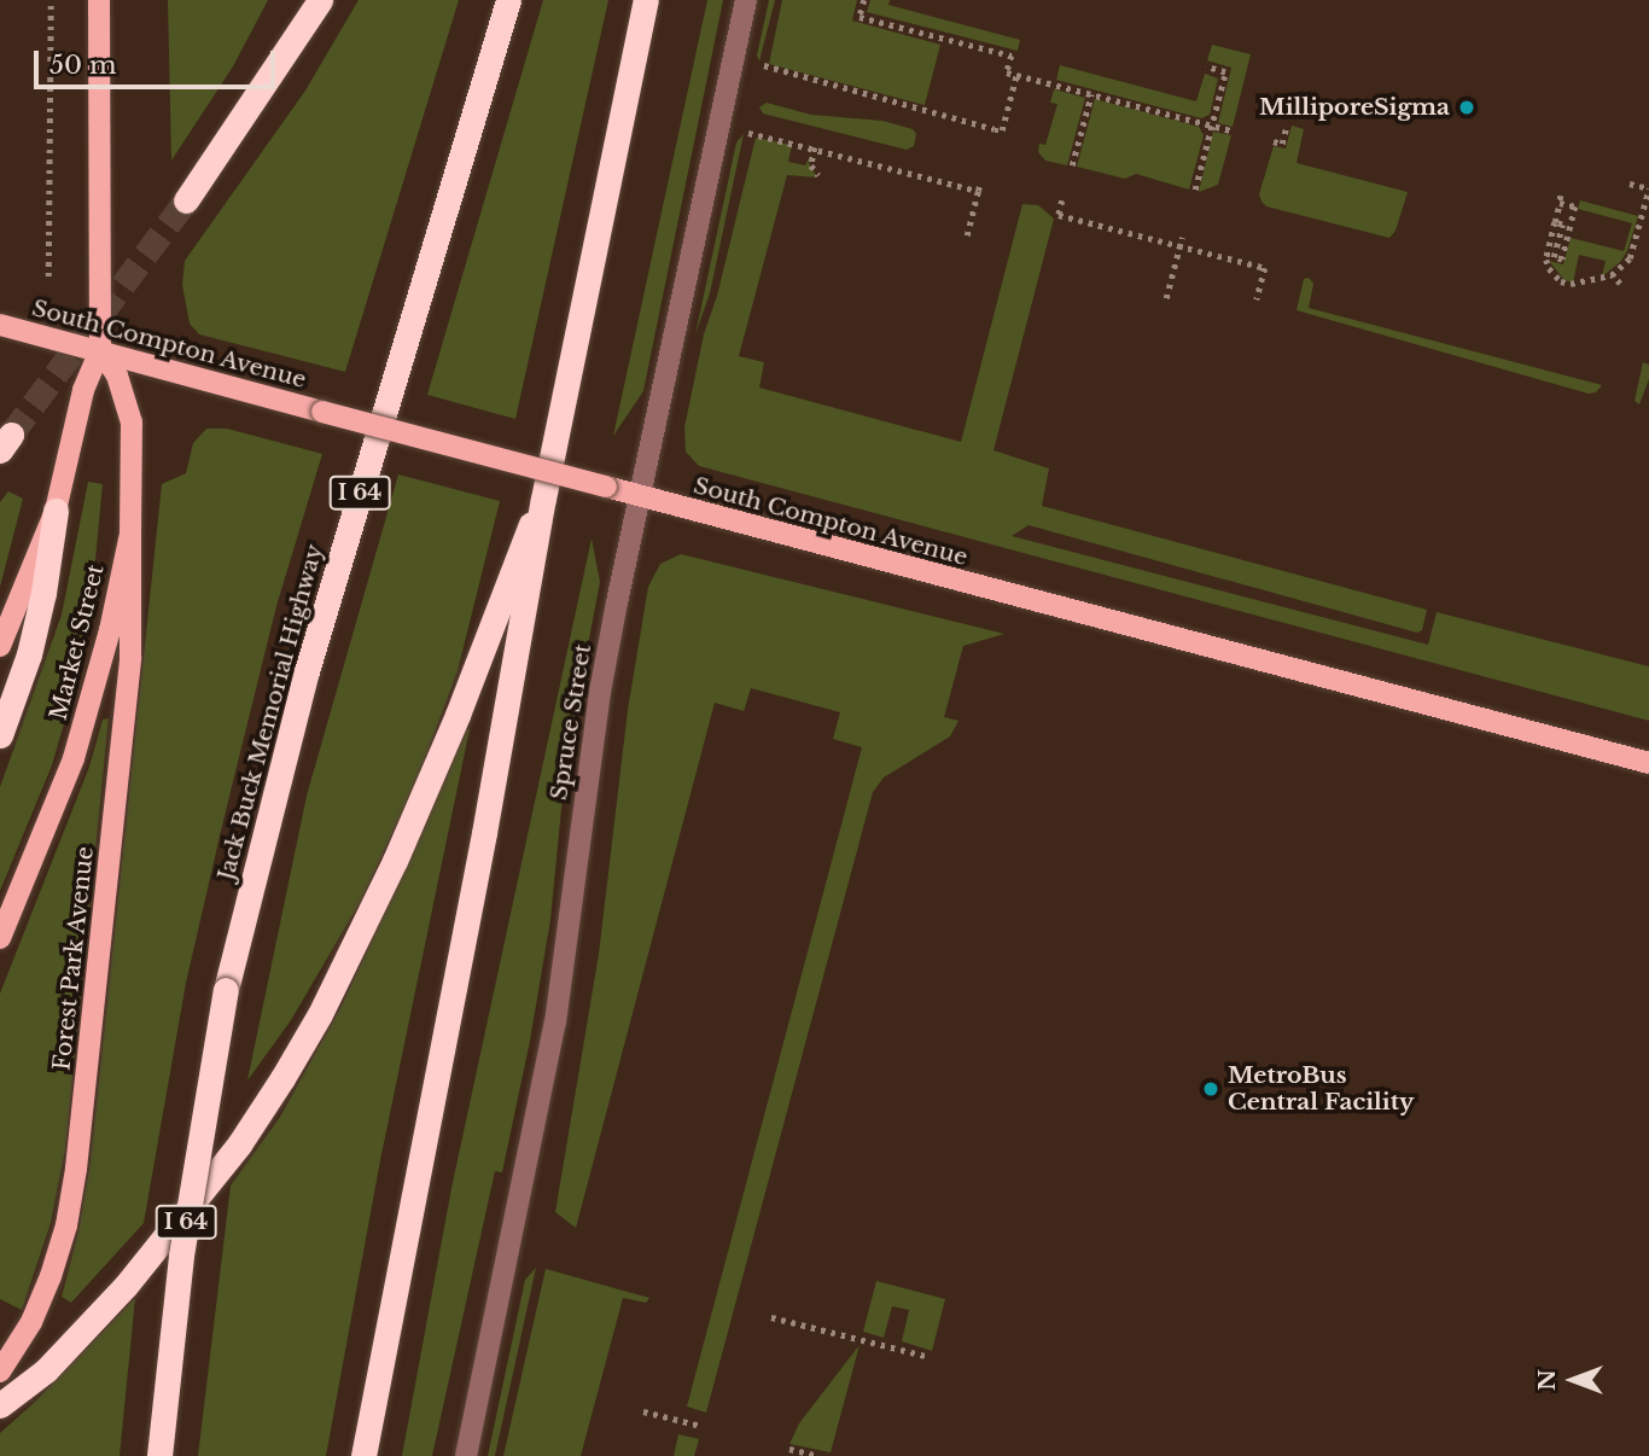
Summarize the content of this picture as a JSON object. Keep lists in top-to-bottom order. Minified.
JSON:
{"streets":{"highway":["I 64","Jack Buck Memorial Highway"],"main road":["South Compton Avenue","Market Street","Forest Park Avenue"],"street":["Spruce Street"]},"crossings":[["South Compton Avenue","Market Street"],["South Compton Avenue","Spruce Street"],["Market Street","Forest Park Avenue"]],"places":["MilliporeSigma","MetroBus Central Facility"],"scale_bar":"50 m","north":"left"}
